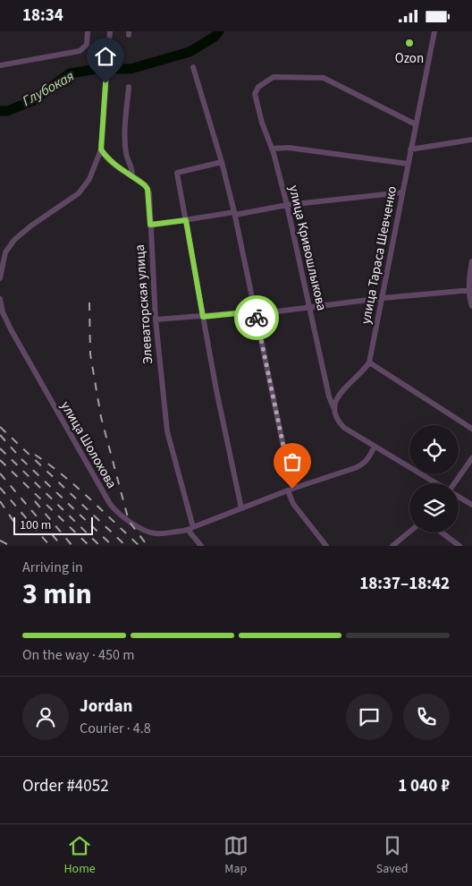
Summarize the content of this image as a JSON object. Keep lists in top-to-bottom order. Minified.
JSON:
{"streets":{"street":["улица Кривошлыкова","улица Тараса Шевченко","Элеваторская улица","улица Шолохова"]},"crossings":[["улица Кривошлыкова","улица Тараса Шевченко"],["улица Кривошлыкова","улица Шолохова"],["Элеваторская улица","улица Шолохова"]],"water":["Глубокая"],"places":["Ozon"],"scale_bar":"100 m","page":{"status":"18:34","scale":"100 m","heading":["3 min","Arriving in","18:37–18:42"],"panel":["Jordan","Courier · 4.8","Order #4052","1 040 ₽"],"bar":"On the way · 450 m","tabs":["Home","Map","Saved"]}}
